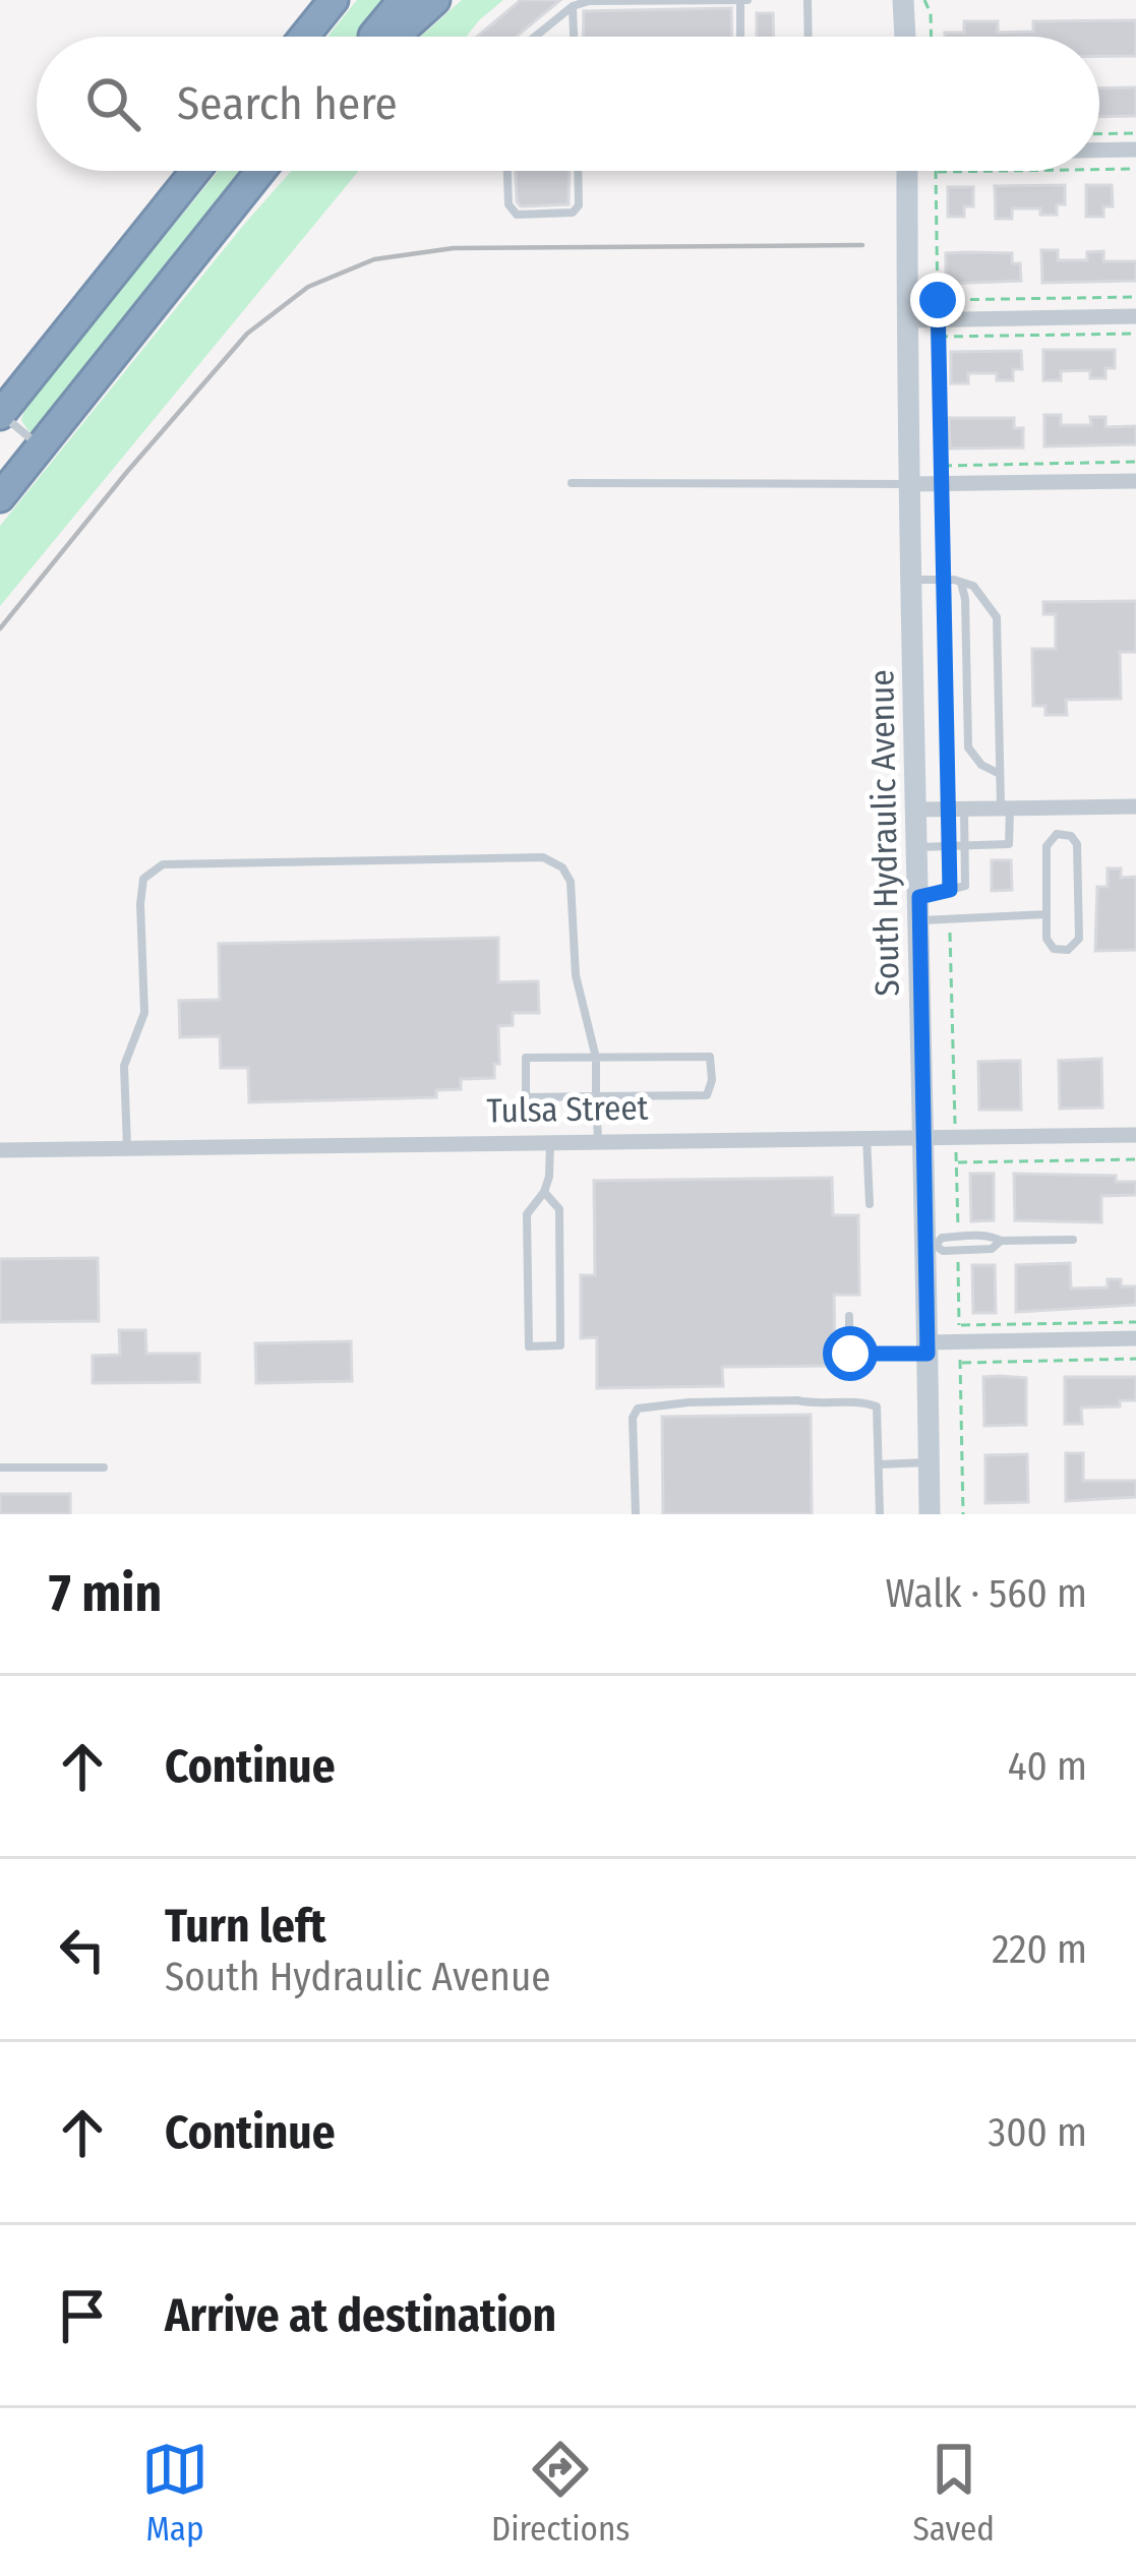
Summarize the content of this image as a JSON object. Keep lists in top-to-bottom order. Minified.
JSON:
{"streets":{"street":["South Hydraulic Avenue","Tulsa Street"]},"crossings":[["South Hydraulic Avenue","Tulsa Street"]],"page":{"search":"Search here","heading":["7 min","Walk · 560 m"],"list":[["Continue","40 m"],["Turn left","South Hydraulic Avenue","220 m"],["Continue","300 m"],"Arrive at destination"],"nav":["Map","Directions","Saved"]}}
